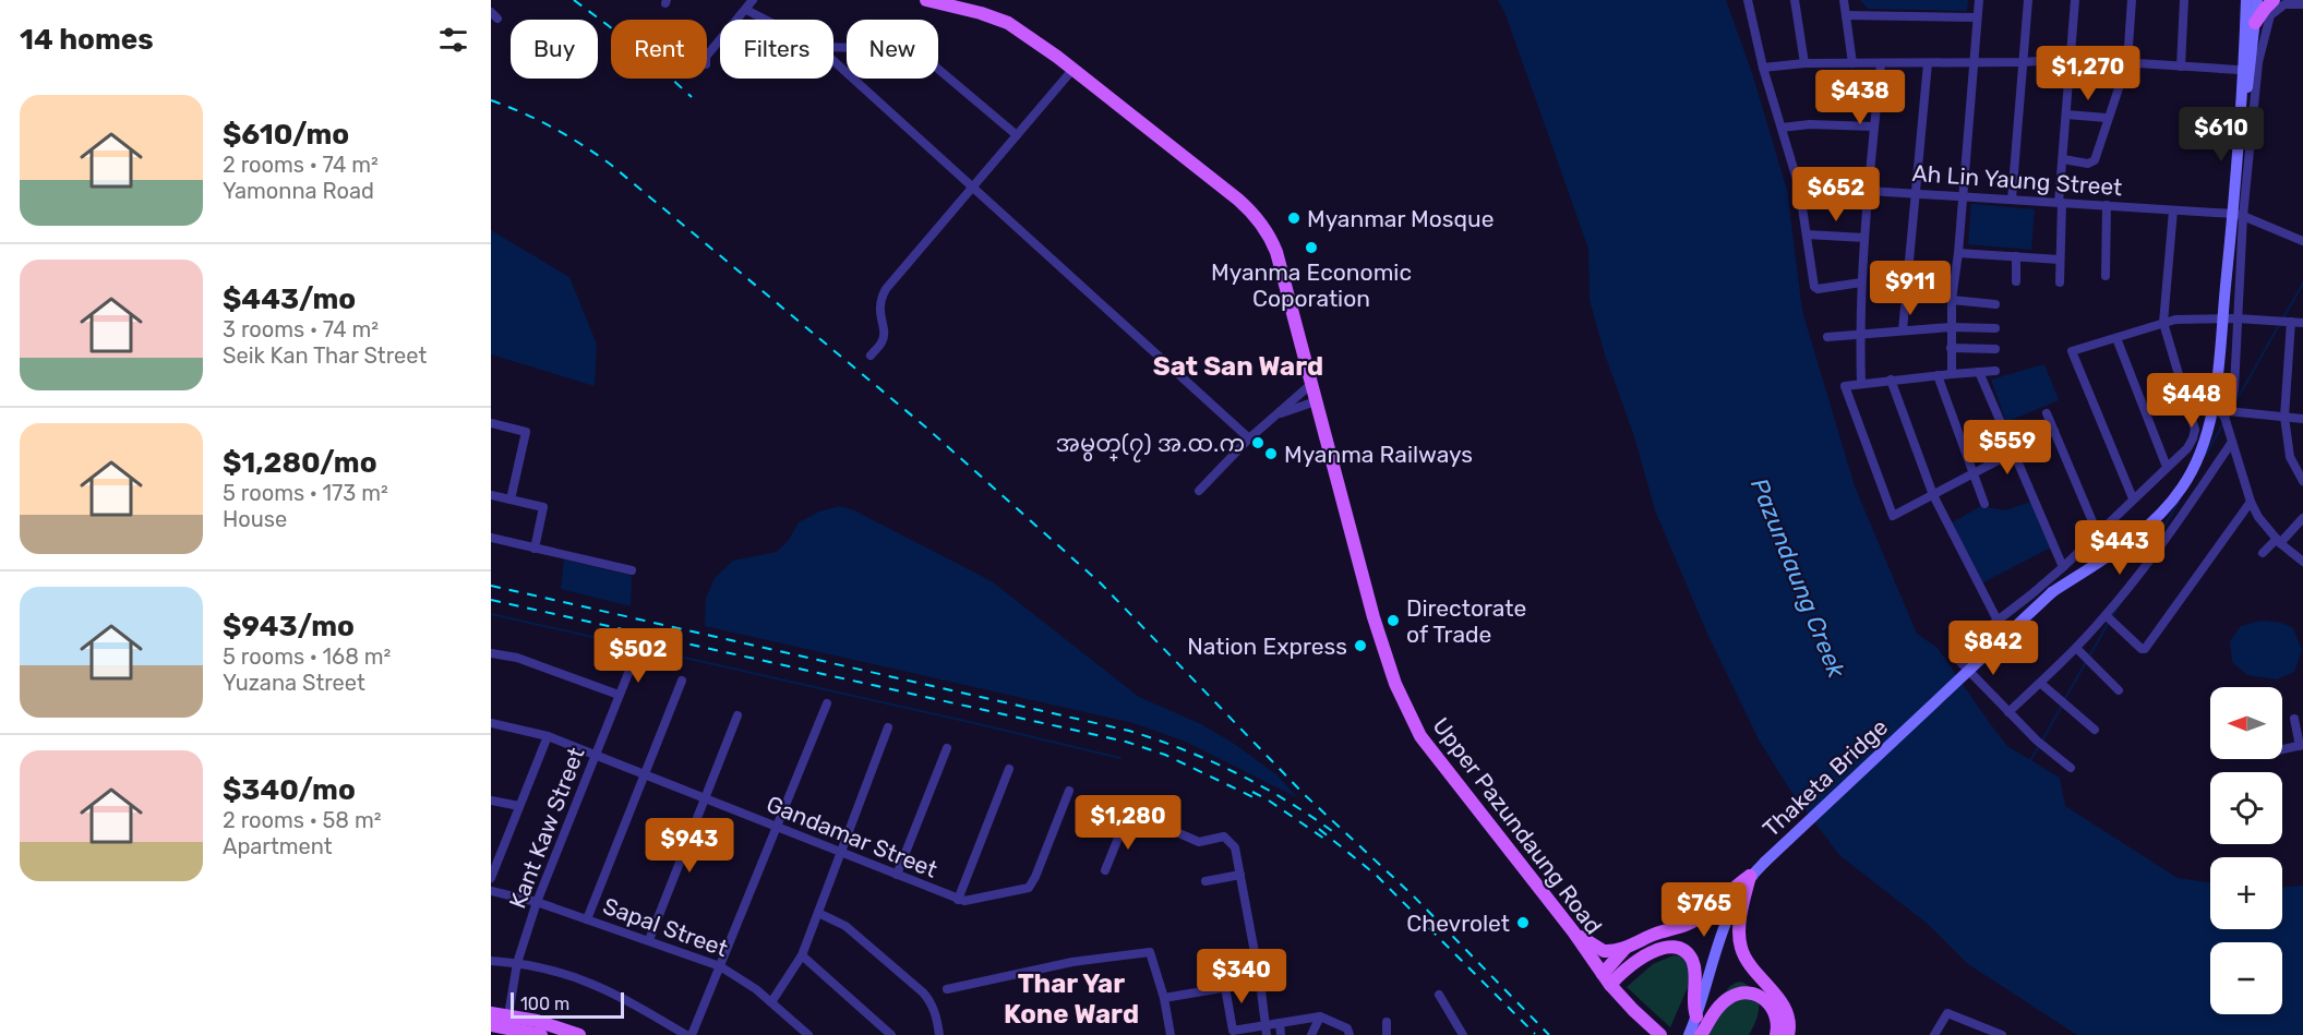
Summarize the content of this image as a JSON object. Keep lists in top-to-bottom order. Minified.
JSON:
{"streets":{"main road":["Thaketa Bridge","Upper Pazundaung Road"],"street":["Ah Lin Yaung Street","Kant Kaw Street","Gandamar Street","Sapal Street"]},"crossings":[["Ah Lin Yaung Street","Thaketa Bridge"],["Kant Kaw Street","Gandamar Street"],["Kant Kaw Street","Sapal Street"]],"districts":["Sat San Ward","Thar Yar Kone Ward"],"water":["Pazundaung Creek"],"places":["Myanmar Mosque","Myanma Economic Coporation","အမွတ္(၇) အ.ထ.က","Myanma Railways","Directorate of Trade","Nation Express","Chevrolet"],"scale_bar":"100 m","north":"left","page":{"heading":"14 homes","chip":["Buy","Rent","Filters","New"],"price":["$1,270","$438","$610","$652","$911","$448","$559","$443","$842","$502","$1,280","$943","$765","$340"],"list":[{"name":"$610/mo","note":"2 rooms · 74 m² · Yamonna Road"},{"name":"$443/mo","note":"3 rooms · 74 m² · Seik Kan Thar Street"},{"name":"$1,280/mo","note":"5 rooms · 173 m² · House"},{"name":"$943/mo","note":"5 rooms · 168 m² · Yuzana Street"},{"name":"$340/mo","note":"2 rooms · 58 m² · Apartment"}],"map_buttons":["+","−"],"scale":"100 m"}}
